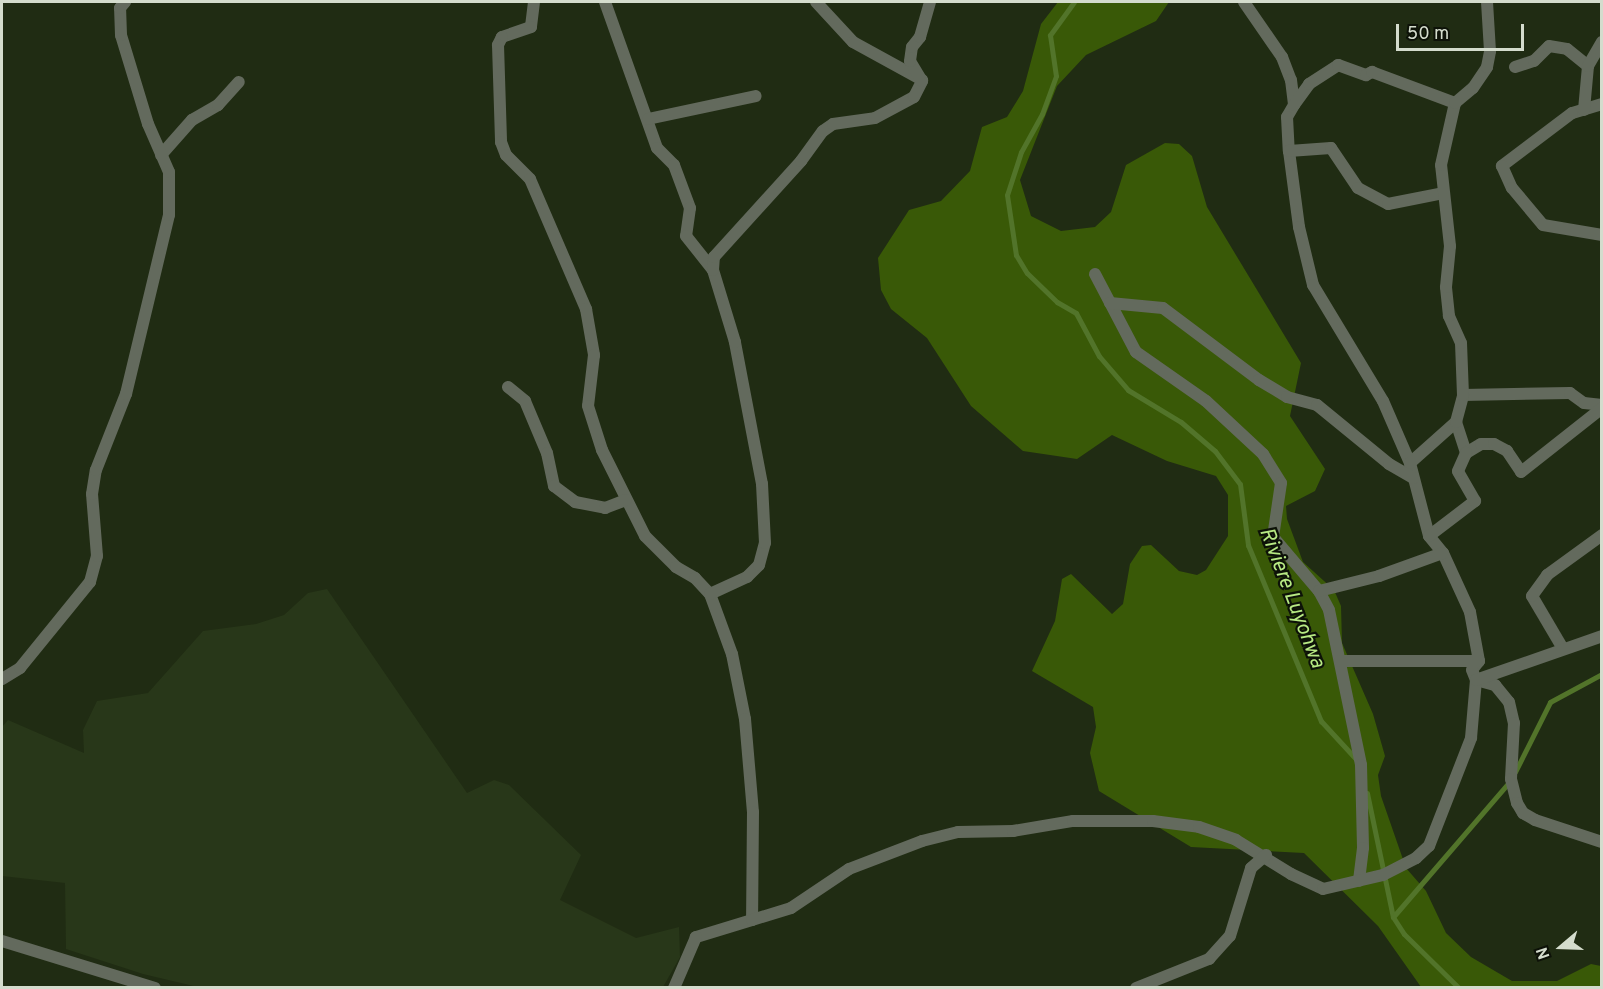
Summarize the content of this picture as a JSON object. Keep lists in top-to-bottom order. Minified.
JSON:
{"water":["Riviere Luyohwa"],"scale_bar":"50 m","north":"left"}
